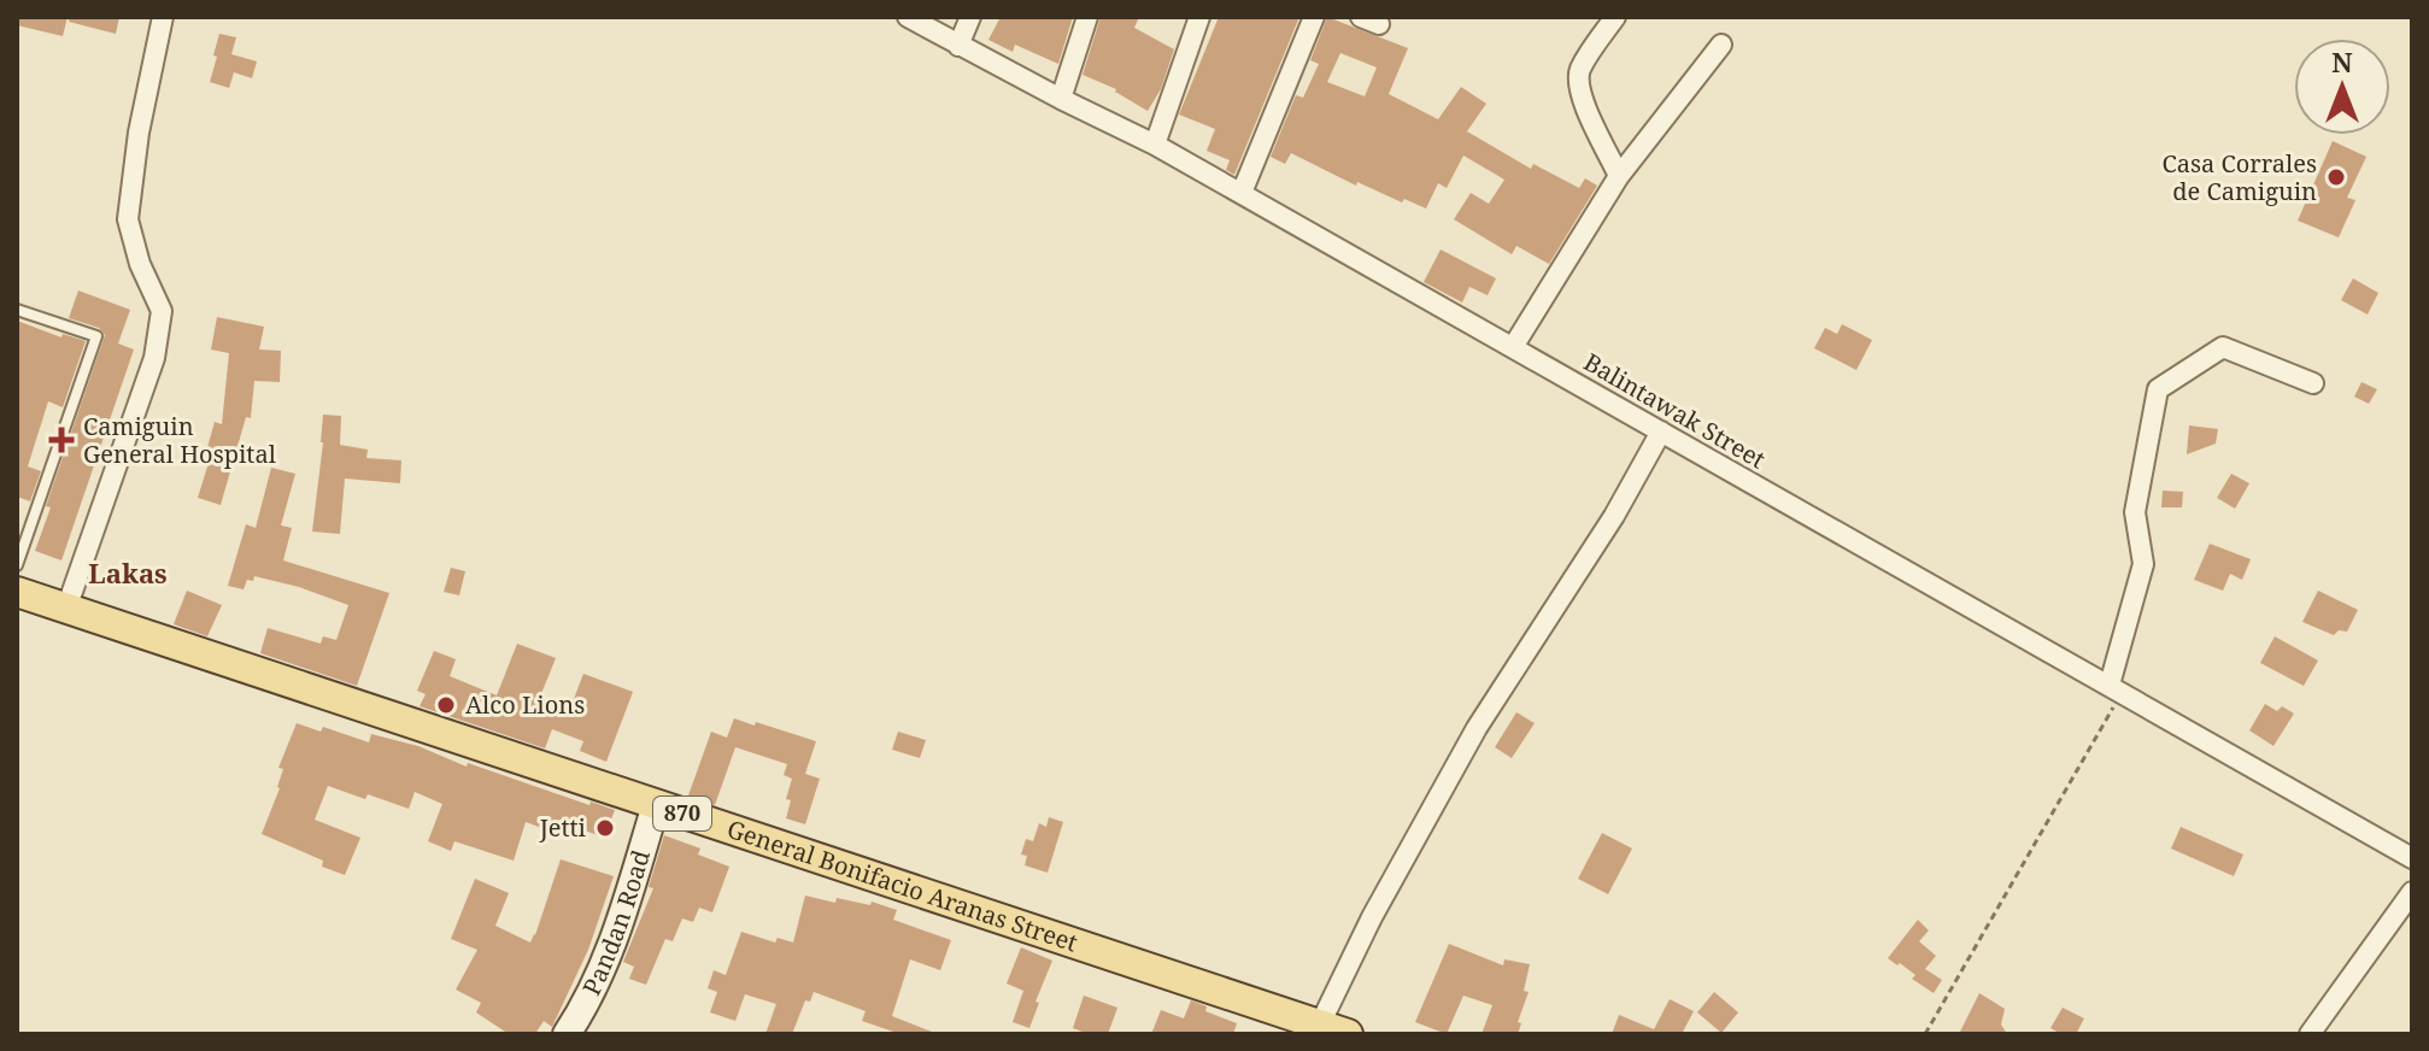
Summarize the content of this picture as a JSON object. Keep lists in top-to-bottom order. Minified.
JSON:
{"streets":{"main road":["870","General Bonifacio Aranas Street"],"street":["Balintawak Street","Pandan Road"]},"crossings":[["General Bonifacio Aranas Street","Pandan Road"]],"districts":["Lakas"],"places":{"other":["Casa Corrales de Camiguin","Alco Lions","Jetti"],"health":["Camiguin General Hospital"]},"north":"top"}
